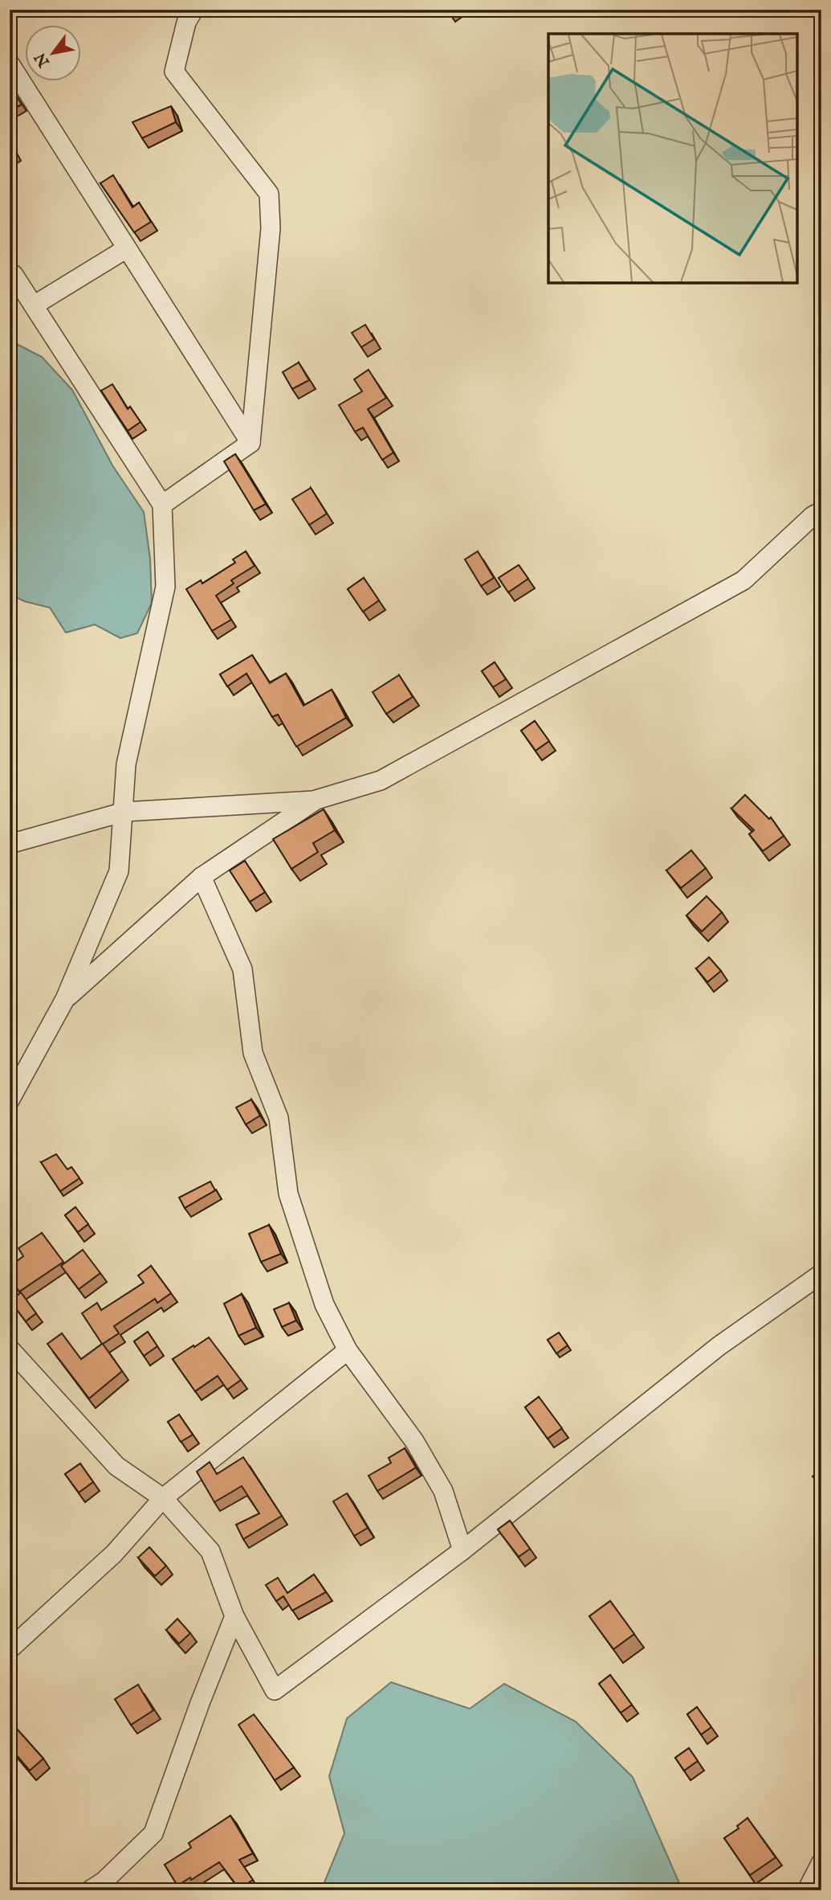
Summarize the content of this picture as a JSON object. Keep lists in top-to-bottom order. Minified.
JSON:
{"north":"bottom left"}
